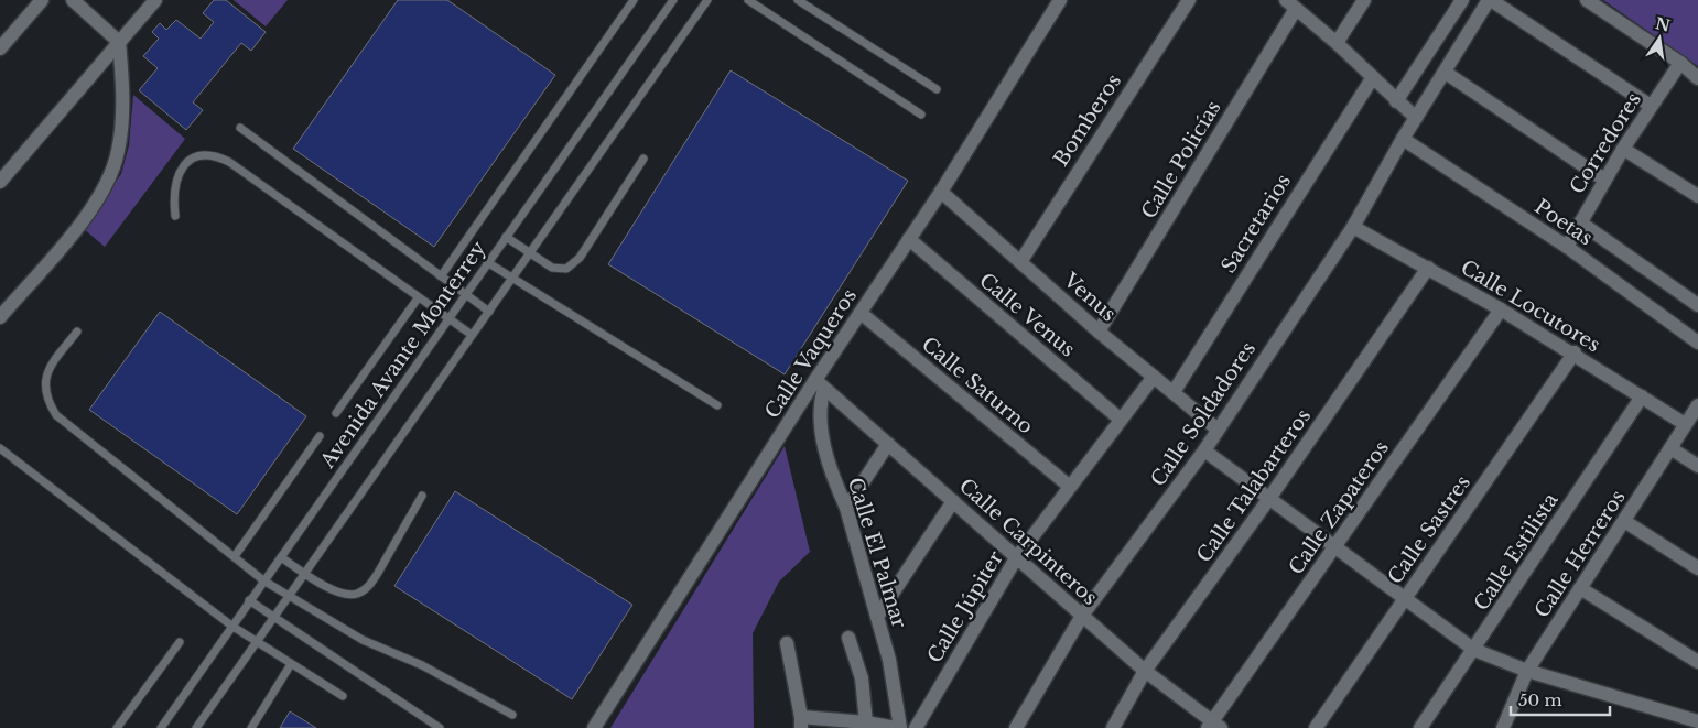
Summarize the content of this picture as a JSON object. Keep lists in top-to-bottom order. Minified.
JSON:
{"streets":{"street":["Bomberos","Corredores","Calle Policías","Poetas","Sacretarios","Venus","Calle Locutores","Calle Venus","Calle Vaqueros","Calle Saturno","Calle Soldadores","Calle Talabarteros","Calle Zapateros","Calle Sastres","Calle Carpinteros","Calle Estilista","Calle El Palmar","Calle Herreros","Calle Júpiter"],"lane":["Avenida Avante Monterrey"]},"crossings":[["Bomberos","Venus"],["Corredores","Poetas"],["Calle Policías","Venus"],["Poetas","Calle Soldadores"],["Sacretarios","Venus"],["Venus","Calle Vaqueros"],["Venus","Calle Soldadores"],["Venus","Calle Júpiter"],["Calle Locutores","Calle Soldadores"],["Calle Locutores","Calle Talabarteros"],["Calle Locutores","Calle Zapateros"],["Calle Locutores","Calle Sastres"],["Calle Locutores","Calle Estilista"],["Calle Locutores","Calle Herreros"],["Calle Venus","Calle Vaqueros"],["Calle Venus","Calle Júpiter"],["Calle Vaqueros","Calle Saturno"],["Calle Vaqueros","Calle Carpinteros"],["Calle Vaqueros","Calle El Palmar"],["Calle Saturno","Calle Júpiter"],["Calle Soldadores","Calle Carpinteros"],["Calle Talabarteros","Calle Carpinteros"],["Calle Zapateros","Calle Carpinteros"],["Calle Carpinteros","Calle El Palmar"],["Calle Carpinteros","Calle Júpiter"]],"scale_bar":"50 m","north":"top"}
